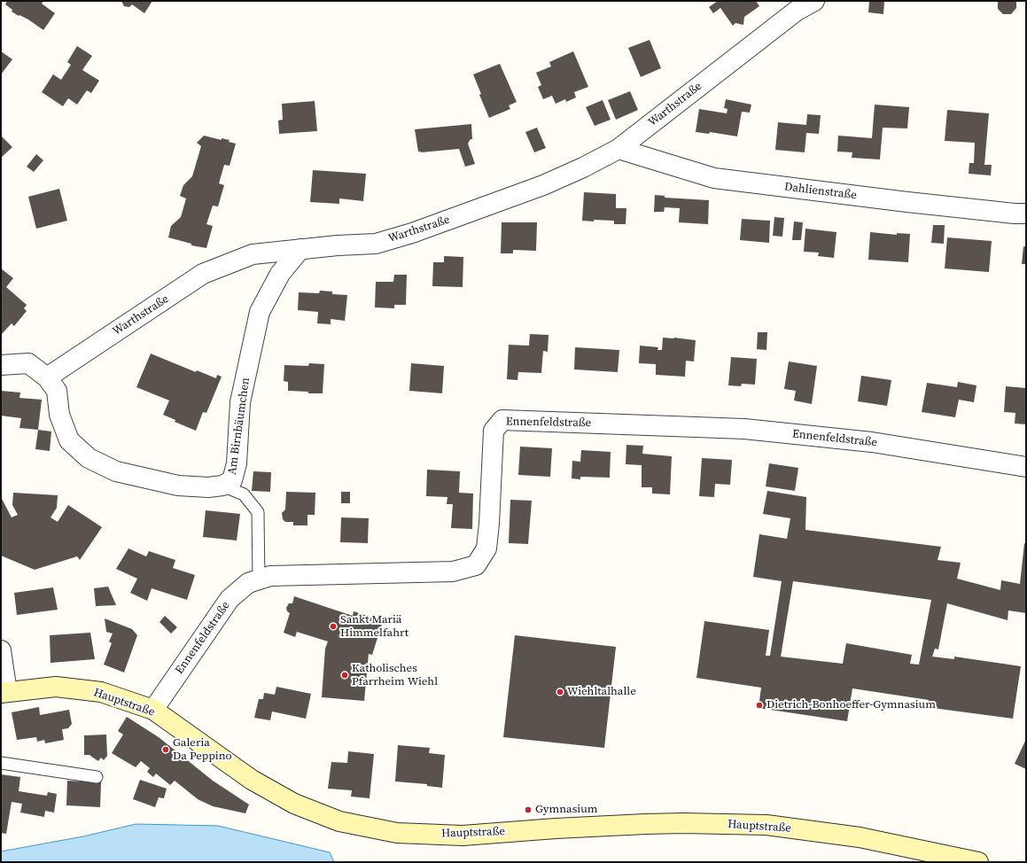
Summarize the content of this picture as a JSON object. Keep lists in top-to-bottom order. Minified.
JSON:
{"streets":{"street":["Warthstraße","Dahlienstraße","Ennenfeldstraße","Am Birnbäumchen","Hauptstraße"]},"crossings":[["Warthstraße","Dahlienstraße"],["Warthstraße","Am Birnbäumchen"],["Ennenfeldstraße","Hauptstraße"]],"places":["Sankt Mariä Himmelfahrt","Katholisches Pfarrheim Wiehl","Wiehltalhalle","Dietrich-Bonhoeffer-Gymnasium","Galeria Da Peppino","Gymnasium"]}
